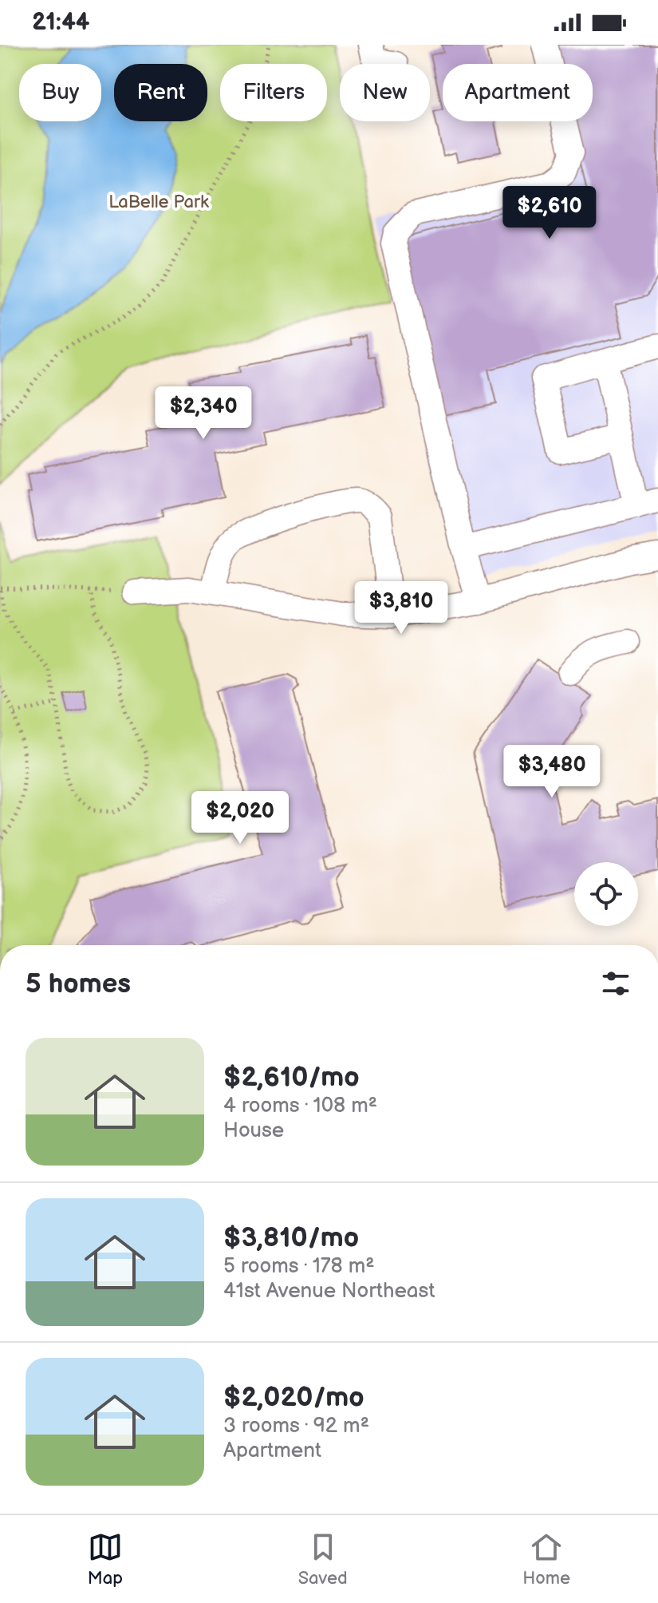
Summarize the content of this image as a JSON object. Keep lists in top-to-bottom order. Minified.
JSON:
{"parks":["LaBelle Park"],"page":{"status":"21:44","chip":["Buy","Rent","Filters","New","Apartment"],"price":["$2,610","$2,340","$3,810","$3,480","$2,020"],"heading":"5 homes","list":[{"name":"$2,610/mo","note":"4 rooms · 108 m² · House"},{"name":"$3,810/mo","note":"5 rooms · 178 m² · 41st Avenue Northeast"},{"name":"$2,020/mo","note":"3 rooms · 92 m² · Apartment"}],"tabs":["Map","Saved","Home"]}}
